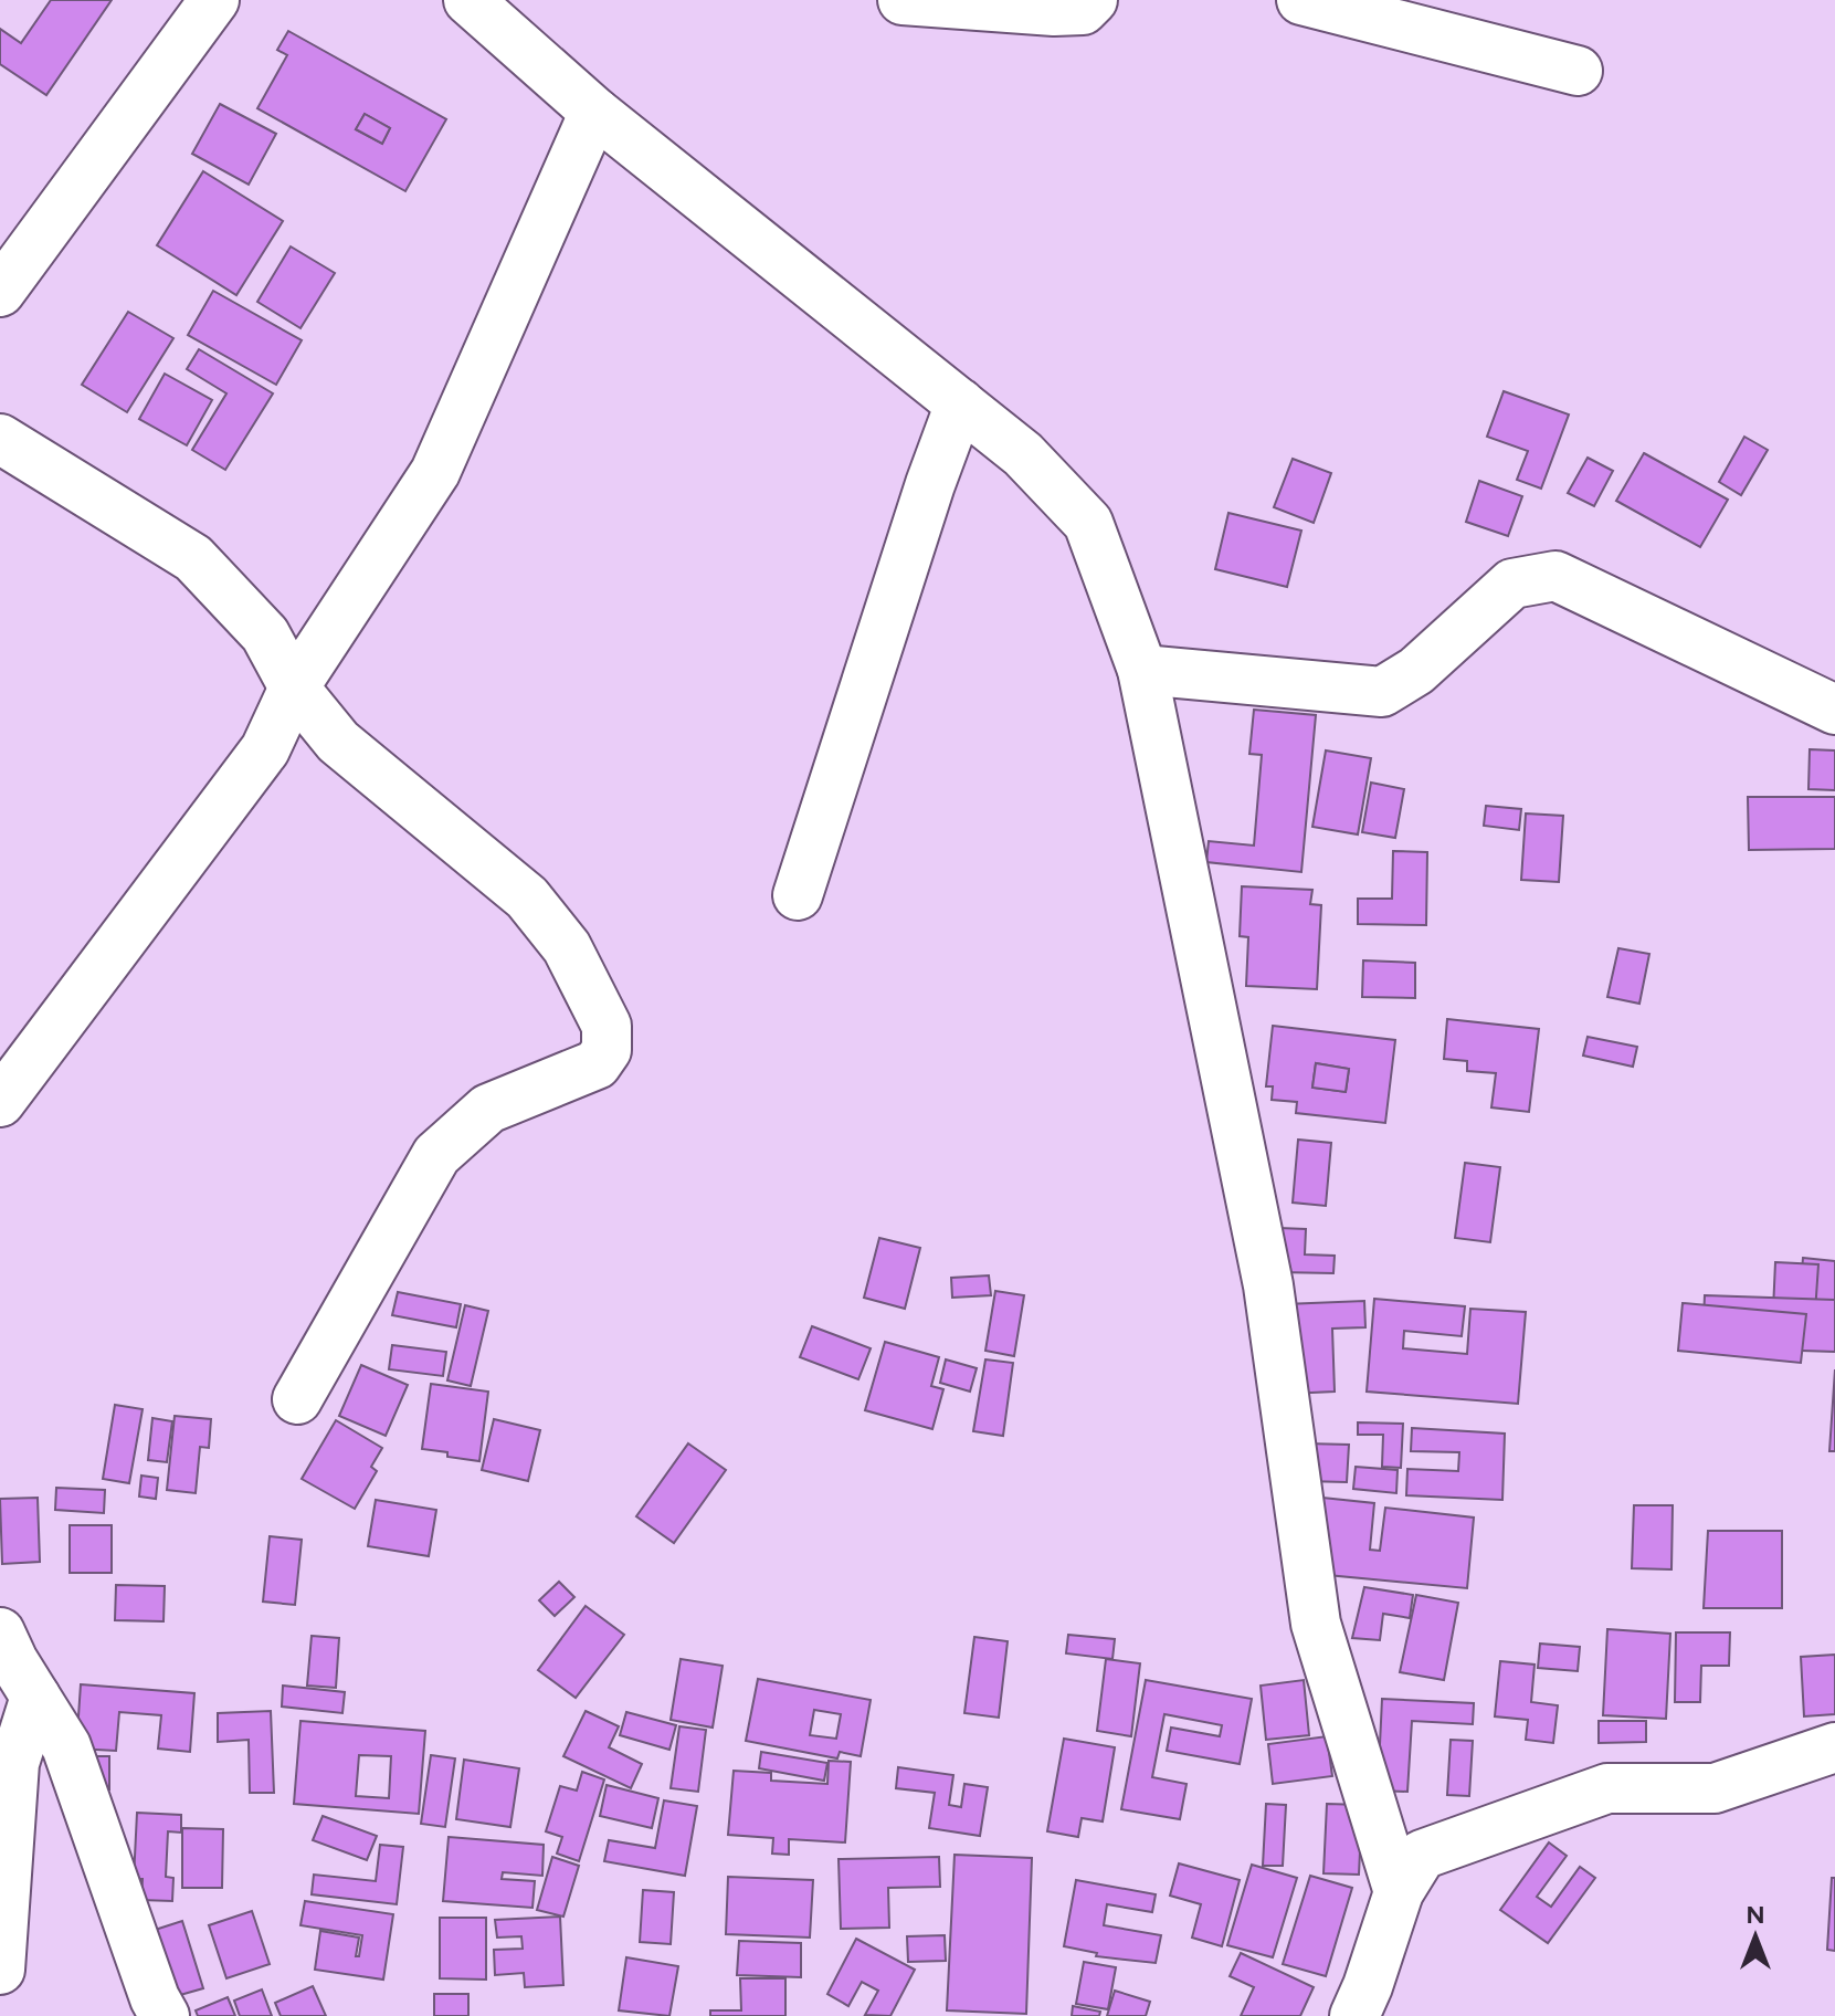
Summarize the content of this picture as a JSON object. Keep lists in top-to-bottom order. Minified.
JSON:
{"north":"top"}
